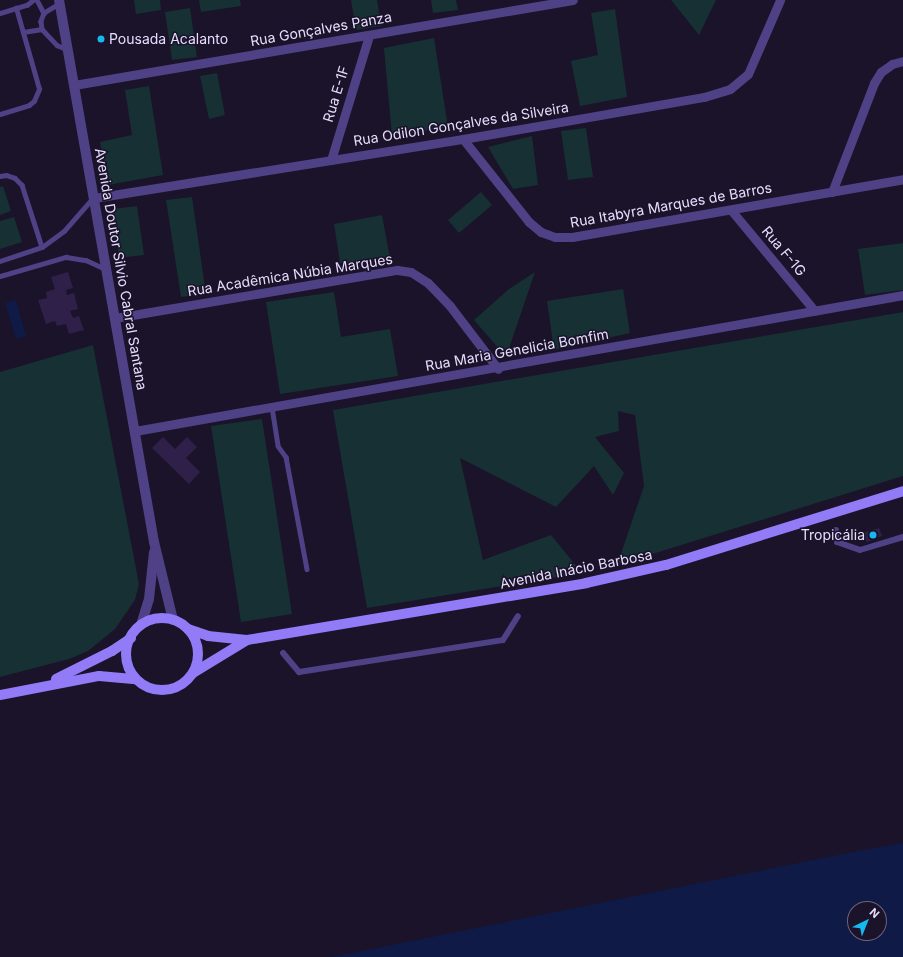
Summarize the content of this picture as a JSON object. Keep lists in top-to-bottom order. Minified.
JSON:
{"streets":{"main road":["Avenida Inácio Barbosa"],"street":["Rua Gonçalves Panza","Rua E-1F","Rua Odilon Gonçalves da Silveira","Rua Itabyra Marques de Barros","Rua F-1G","Avenida Doutor Silvio Cabral Santana","Rua Acadêmica Núbia Marques","Rua Maria Genelicia Bomfim"]},"crossings":[["Rua Gonçalves Panza","Rua E-1F"],["Rua Gonçalves Panza","Avenida Doutor Silvio Cabral Santana"],["Rua E-1F","Rua Odilon Gonçalves da Silveira"],["Rua Odilon Gonçalves da Silveira","Rua Itabyra Marques de Barros"],["Rua Odilon Gonçalves da Silveira","Avenida Doutor Silvio Cabral Santana"],["Rua Itabyra Marques de Barros","Rua F-1G"],["Rua F-1G","Rua Maria Genelicia Bomfim"],["Avenida Doutor Silvio Cabral Santana","Rua Acadêmica Núbia Marques"],["Avenida Doutor Silvio Cabral Santana","Rua Maria Genelicia Bomfim"],["Avenida Doutor Silvio Cabral Santana","Avenida Inácio Barbosa"],["Rua Acadêmica Núbia Marques","Rua Maria Genelicia Bomfim"]],"places":["Pousada Acalanto","Tropicália"],"north":"top right"}
